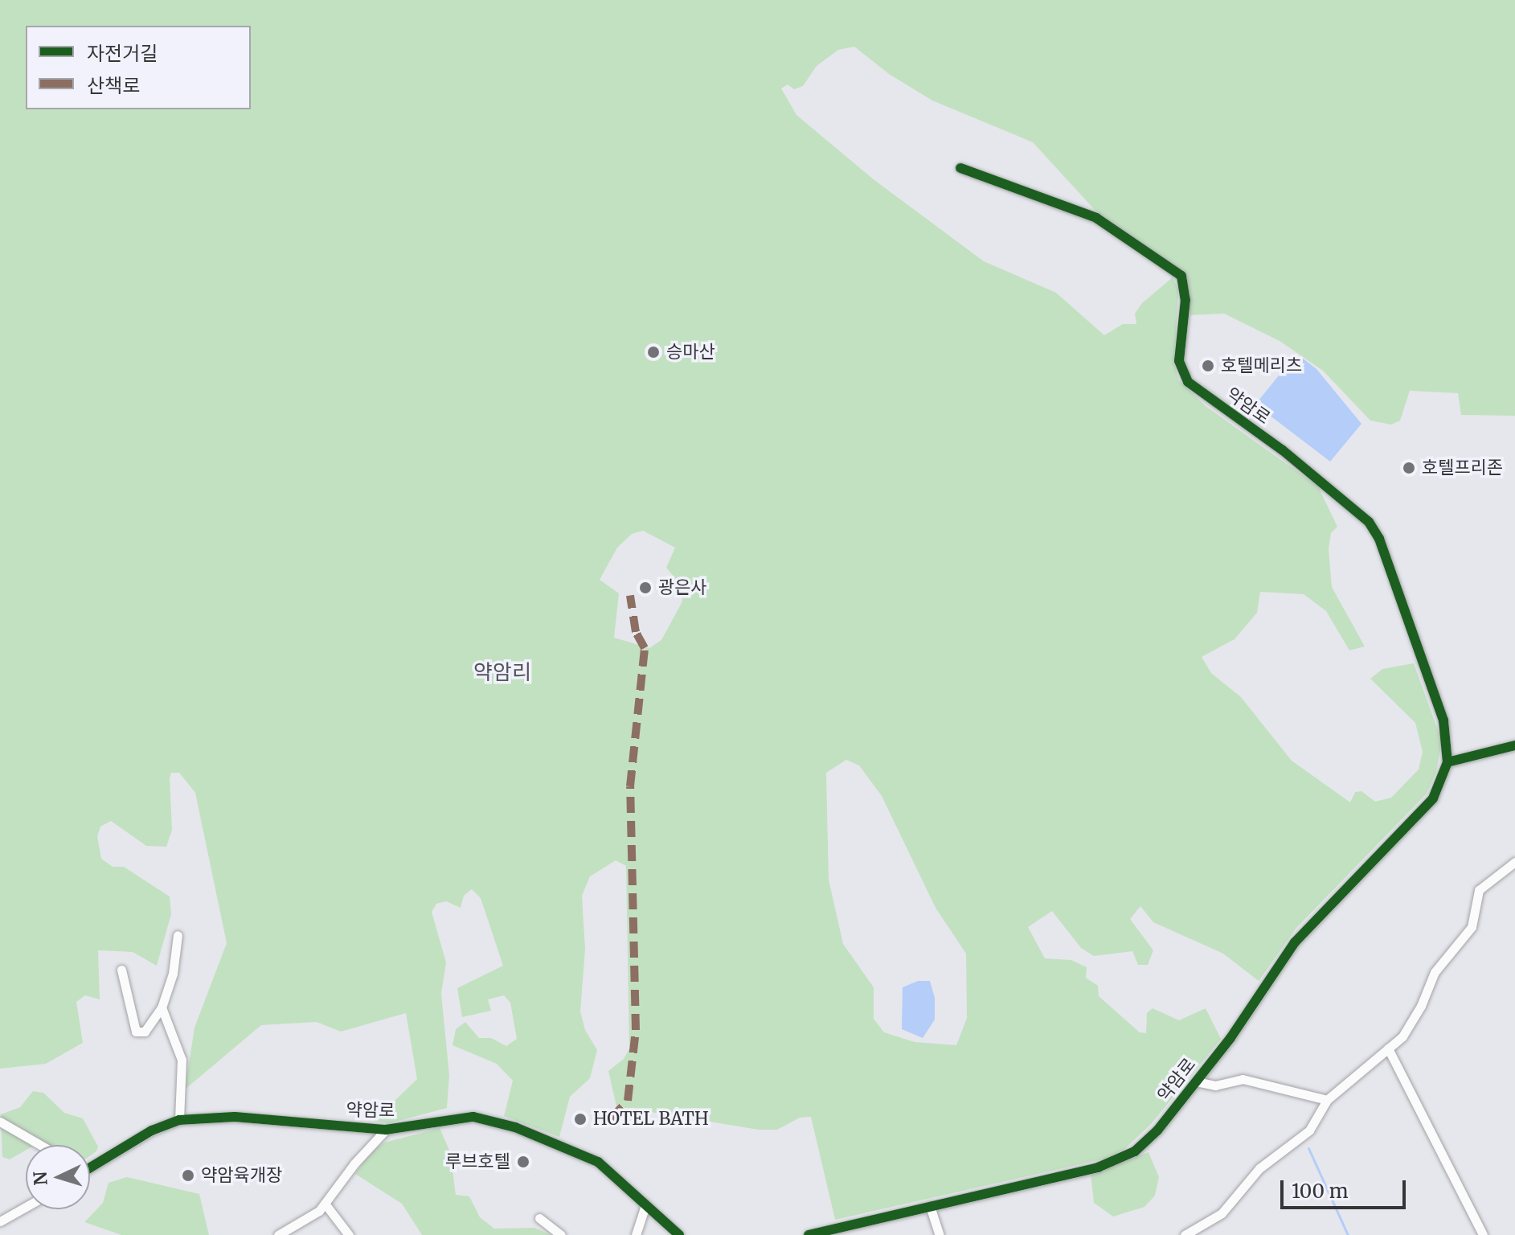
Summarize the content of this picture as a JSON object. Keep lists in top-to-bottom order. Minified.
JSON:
{"streets":{"street":["약암로"]},"districts":["약암리"],"places":["승마산","호텔메리츠","호텔프리존","광은사","HOTEL BATH","루브호텔","약암육개장"],"legend":["자전거길","산책로"],"scale_bar":"100 m","north":"left"}
